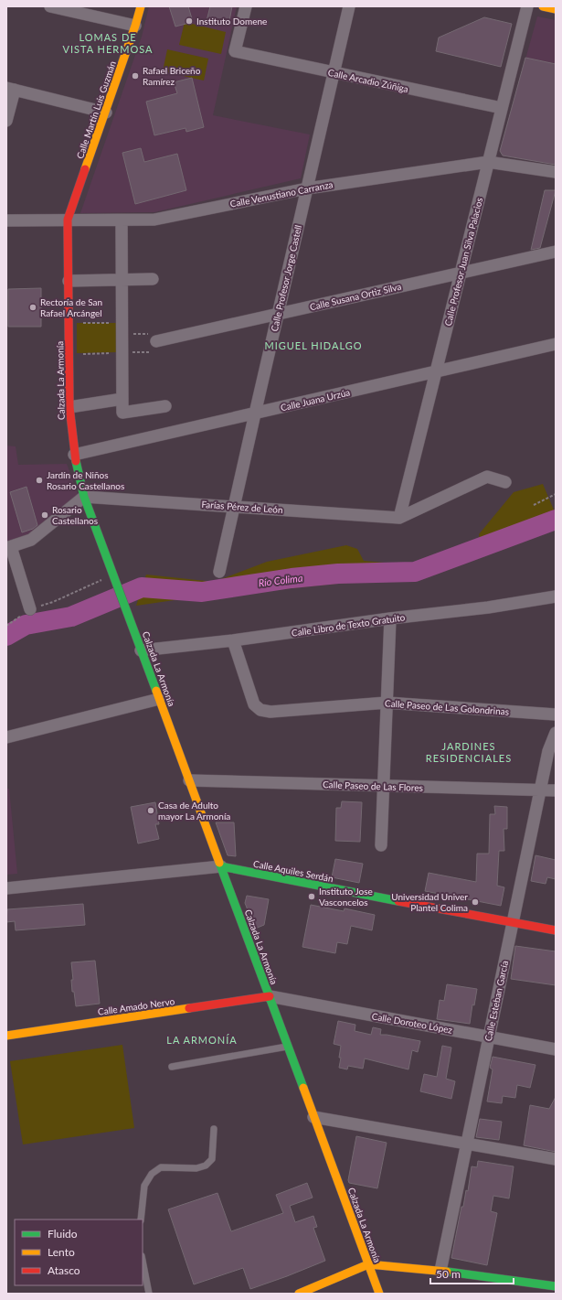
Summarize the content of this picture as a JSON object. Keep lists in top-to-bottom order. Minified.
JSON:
{"streets":{"street":["Calle Arcadio Zúñiga","Calle Martín Luis Guzmán","Calle Venustiano Carranza","Calle Profesor Juan Silva Palacios","Calle Profesor Jorge Castell","Calle Susana Ortiz Silva","Calzada La Armonía","Calle Juana Urzúa","Farías Pérez de León","Calle Libro de Texto Gratuito","Calle Paseo de Las Golondrinas","Calle Paseo de Las Flores","Calle Aquiles Serdán","Calle Esteban García","Calle Amado Nervo","Calle Doroteo López"]},"crossings":[["Calle Arcadio Zúñiga","Calle Profesor Juan Silva Palacios"],["Calle Arcadio Zúñiga","Calle Profesor Jorge Castell"],["Calle Martín Luis Guzmán","Calle Venustiano Carranza"],["Calle Martín Luis Guzmán","Calzada La Armonía"],["Calle Venustiano Carranza","Calle Profesor Juan Silva Palacios"],["Calle Venustiano Carranza","Calle Profesor Jorge Castell"],["Calle Venustiano Carranza","Calzada La Armonía"],["Calle Profesor Juan Silva Palacios","Calle Susana Ortiz Silva"],["Calle Profesor Juan Silva Palacios","Calle Juana Urzúa"],["Calle Profesor Juan Silva Palacios","Farías Pérez de León"],["Calle Profesor Jorge Castell","Calle Susana Ortiz Silva"],["Calle Profesor Jorge Castell","Calle Juana Urzúa"],["Calle Profesor Jorge Castell","Farías Pérez de León"],["Calzada La Armonía","Calle Juana Urzúa"],["Calzada La Armonía","Farías Pérez de León"],["Calzada La Armonía","Calle Libro de Texto Gratuito"],["Calzada La Armonía","Calle Paseo de Las Flores"],["Calzada La Armonía","Calle Aquiles Serdán"],["Calzada La Armonía","Calle Amado Nervo"],["Calzada La Armonía","Calle Doroteo López"],["Calle Libro de Texto Gratuito","Calle Paseo de Las Golondrinas"],["Calle Paseo de Las Flores","Calle Esteban García"],["Calle Aquiles Serdán","Calle Esteban García"],["Calle Esteban García","Calle Doroteo López"],["Calle Amado Nervo","Calle Doroteo López"]],"districts":["LOMAS DE VISTA HERMOSA","MIGUEL HIDALGO","JARDINES RESIDENCIALES","LA ARMONÍA"],"water":["Río Colima"],"places":["Instituto Domene","Rafael Briceño Ramírez","Rectoría de San Rafael Arcángel","Jardín de Niños Rosario Castellanos","Rosario Castellanos","Casa de Adulto mayor La Armonía","Instituto Jose Vasconcelos","Universidad Univer Plantel Colima"],"legend":["Fluido","Lento","Atasco"],"scale_bar":"50 m"}
